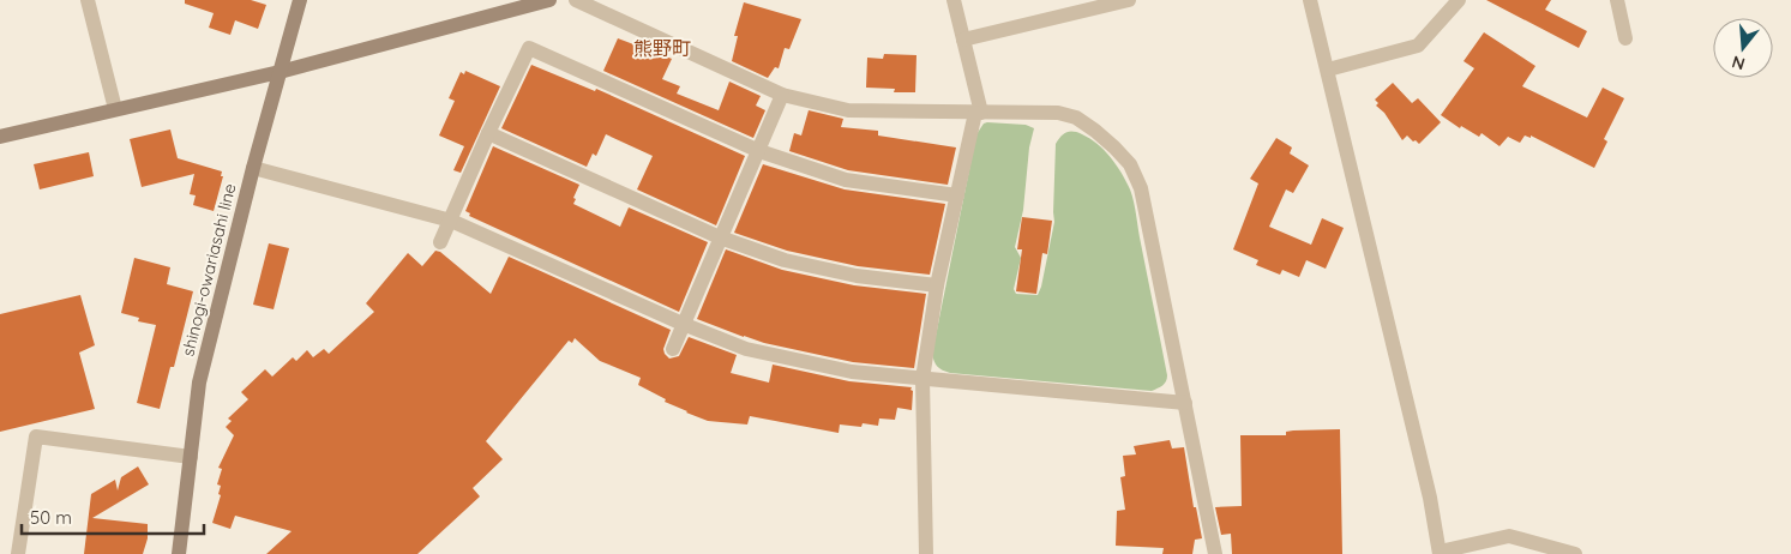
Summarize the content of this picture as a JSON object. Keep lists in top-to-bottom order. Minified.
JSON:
{"streets":{"main road":["shinogi-owariasahi line"]},"districts":["熊野町"],"scale_bar":"50 m","north":"bottom"}
